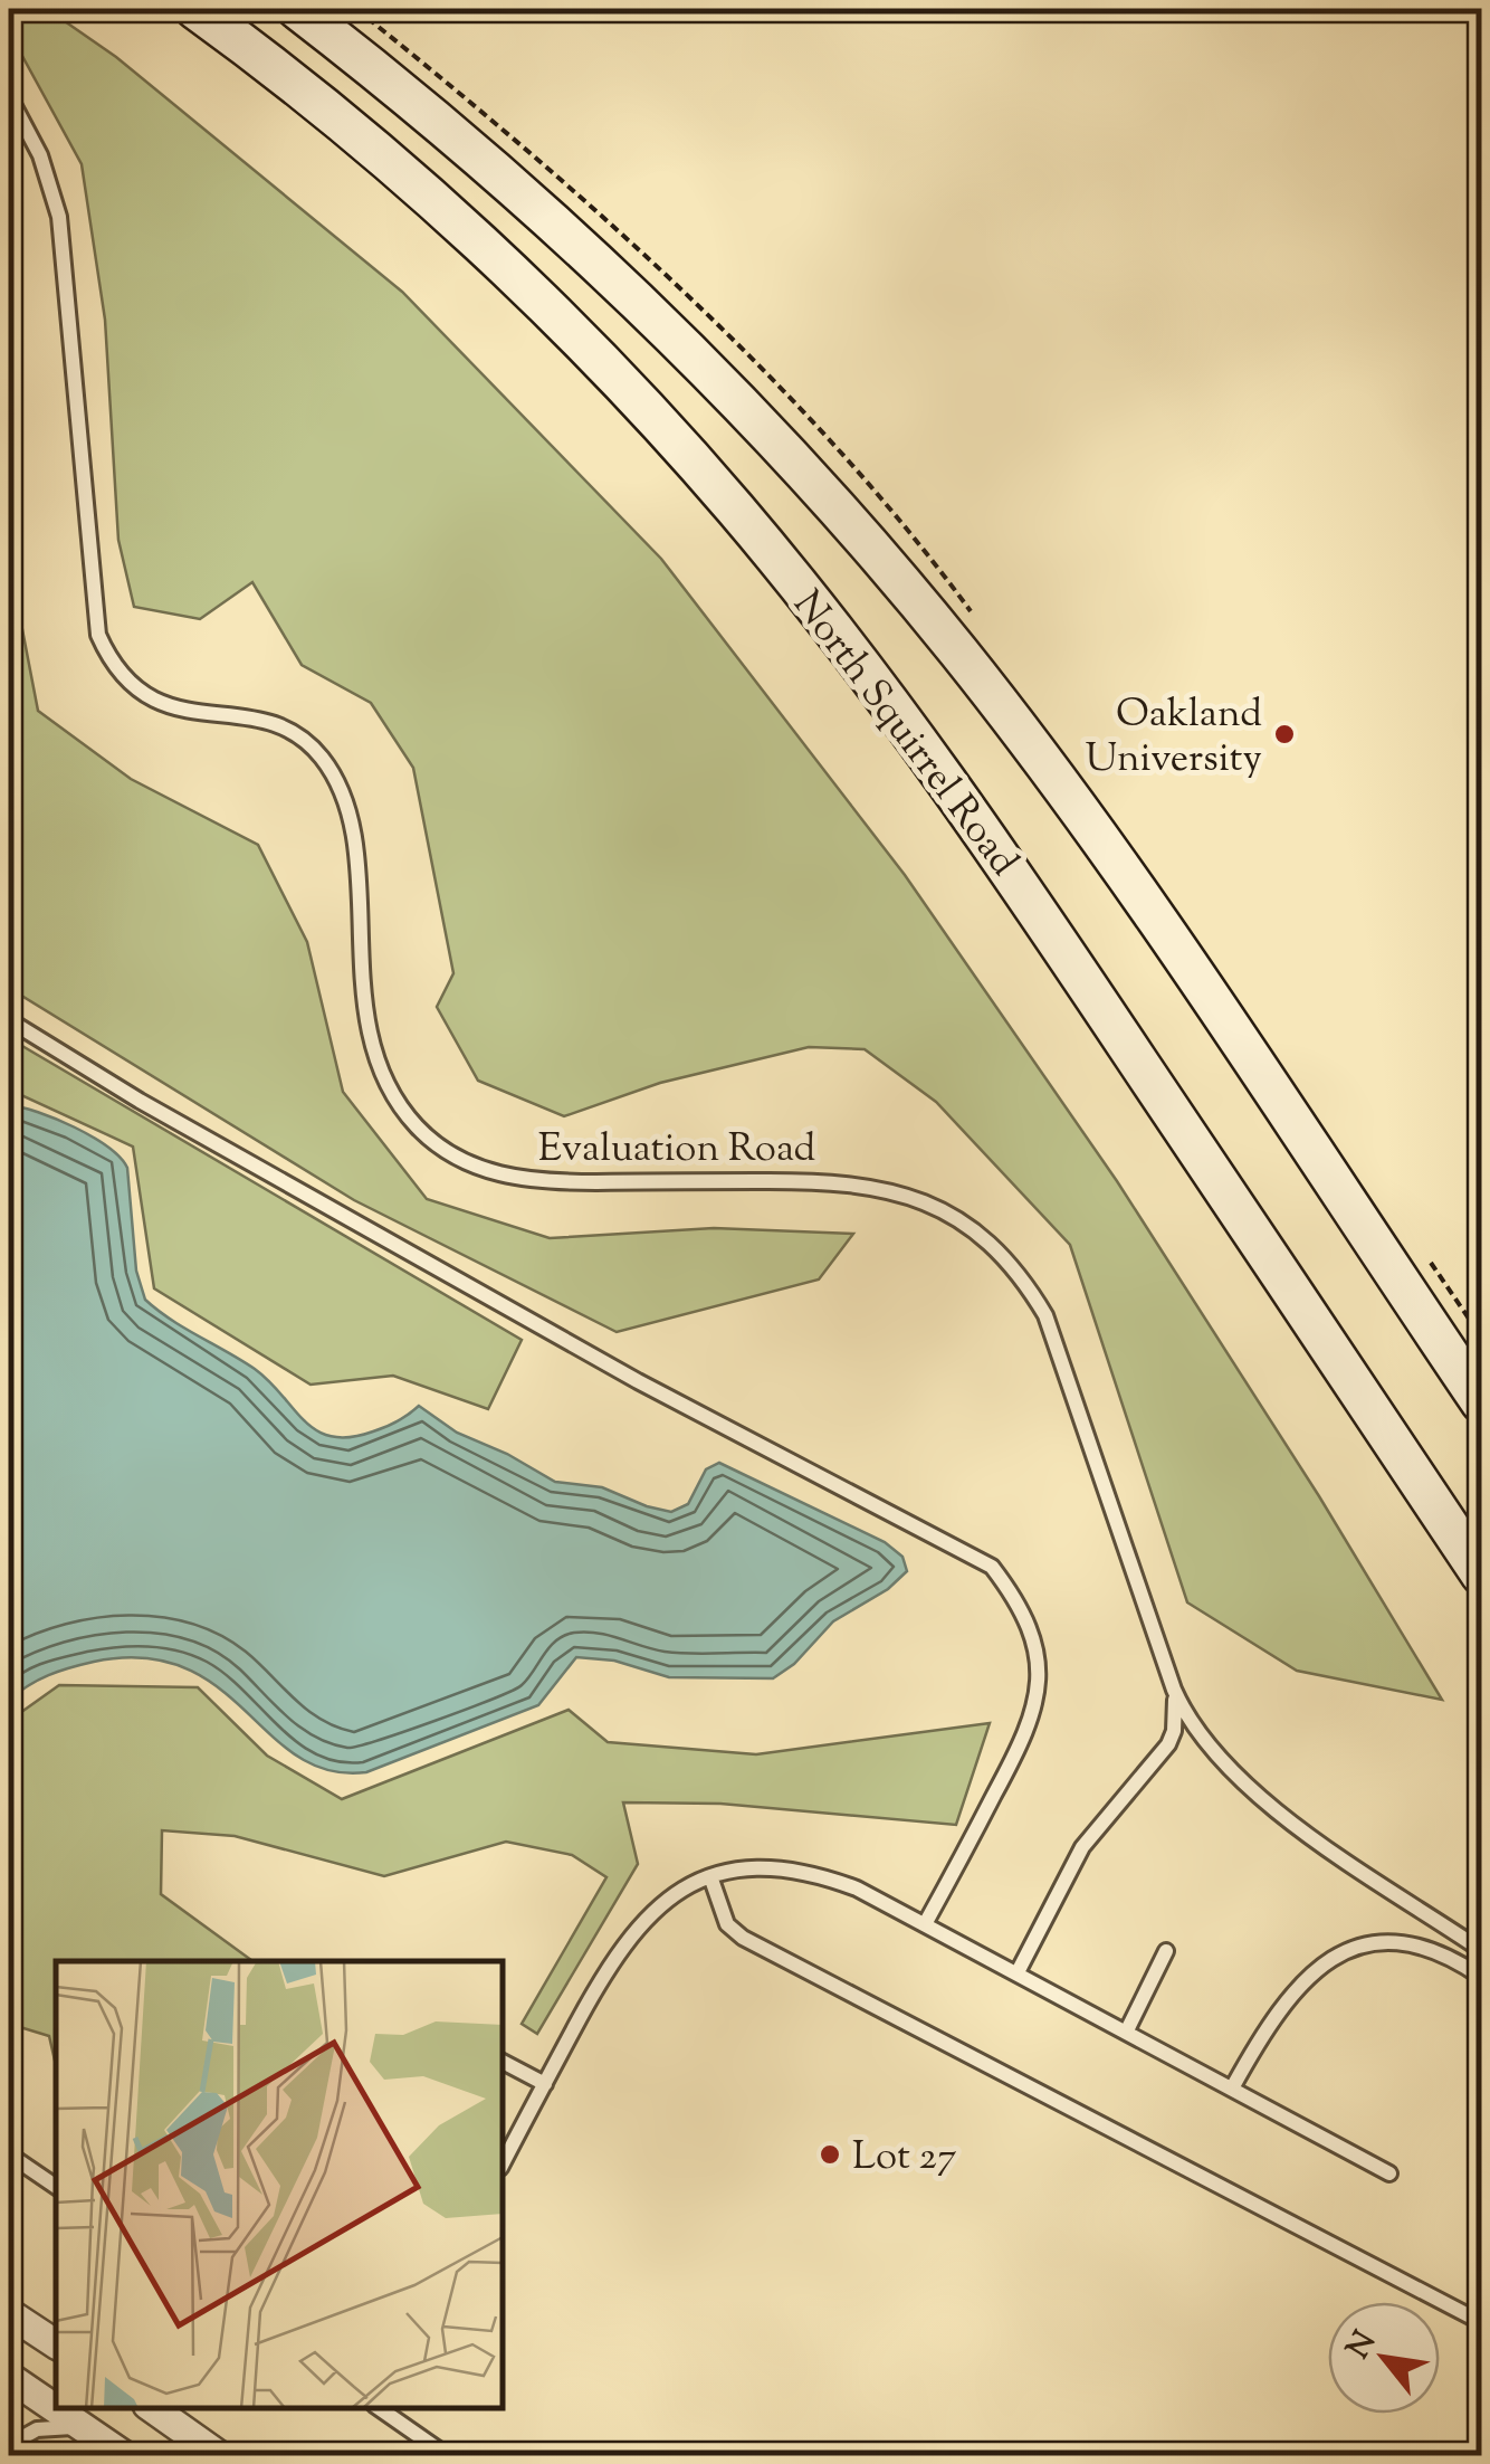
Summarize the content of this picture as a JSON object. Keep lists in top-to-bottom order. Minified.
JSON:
{"streets":{"main road":["North Squirrel Road"],"lane":["Evaluation Road"]},"places":["Oakland University","Lot 27"],"north":"top left"}
